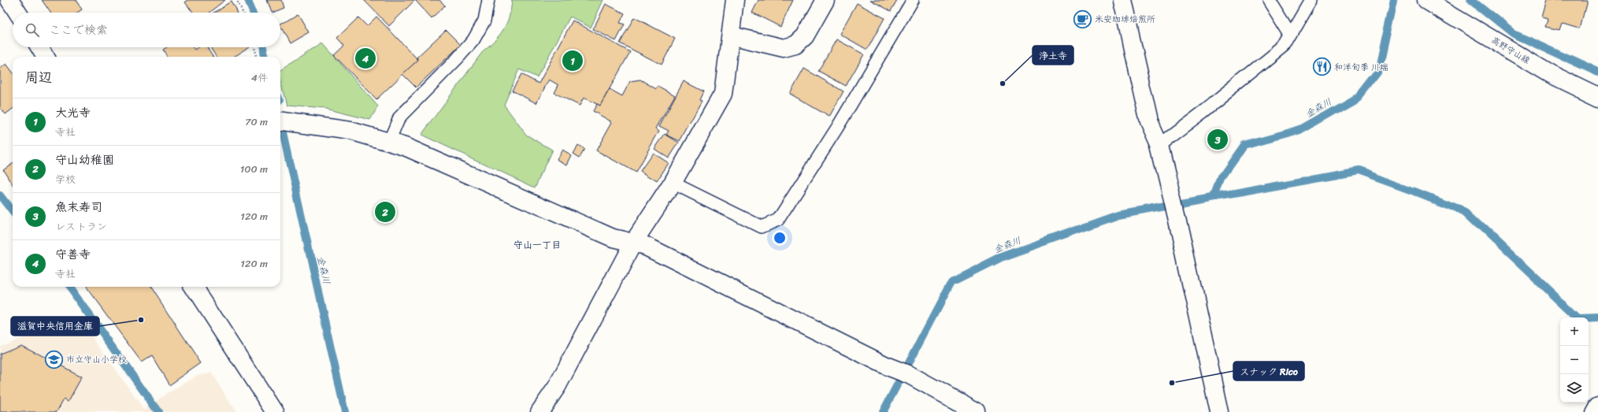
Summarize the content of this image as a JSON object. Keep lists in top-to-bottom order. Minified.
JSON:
{"streets":{"street":["高野守山線"]},"districts":["守山一丁目"],"water":["金森川"],"places":{"cafe":["米安珈琲焙煎所"],"restaurant":["和洋旬季 川端"],"other":["浄土寺","滋賀中央信用金庫","スナック Rico"],"school or university":["市立守山小学校"]},"page":{"search":"ここで検索","pins":["4","1","3","2"],"heading":["周辺","4件"],"list":[{"mark":"1","name":"大光寺","note":"寺社","value":"70 m"},{"mark":"2","name":"守山幼稚園","note":"学校","value":"100 m"},{"mark":"3","name":"魚末寿司","note":"レストラン","value":"120 m"},{"mark":"4","name":"守善寺","note":"寺社","value":"120 m"}],"map_buttons":["+","−"]}}
